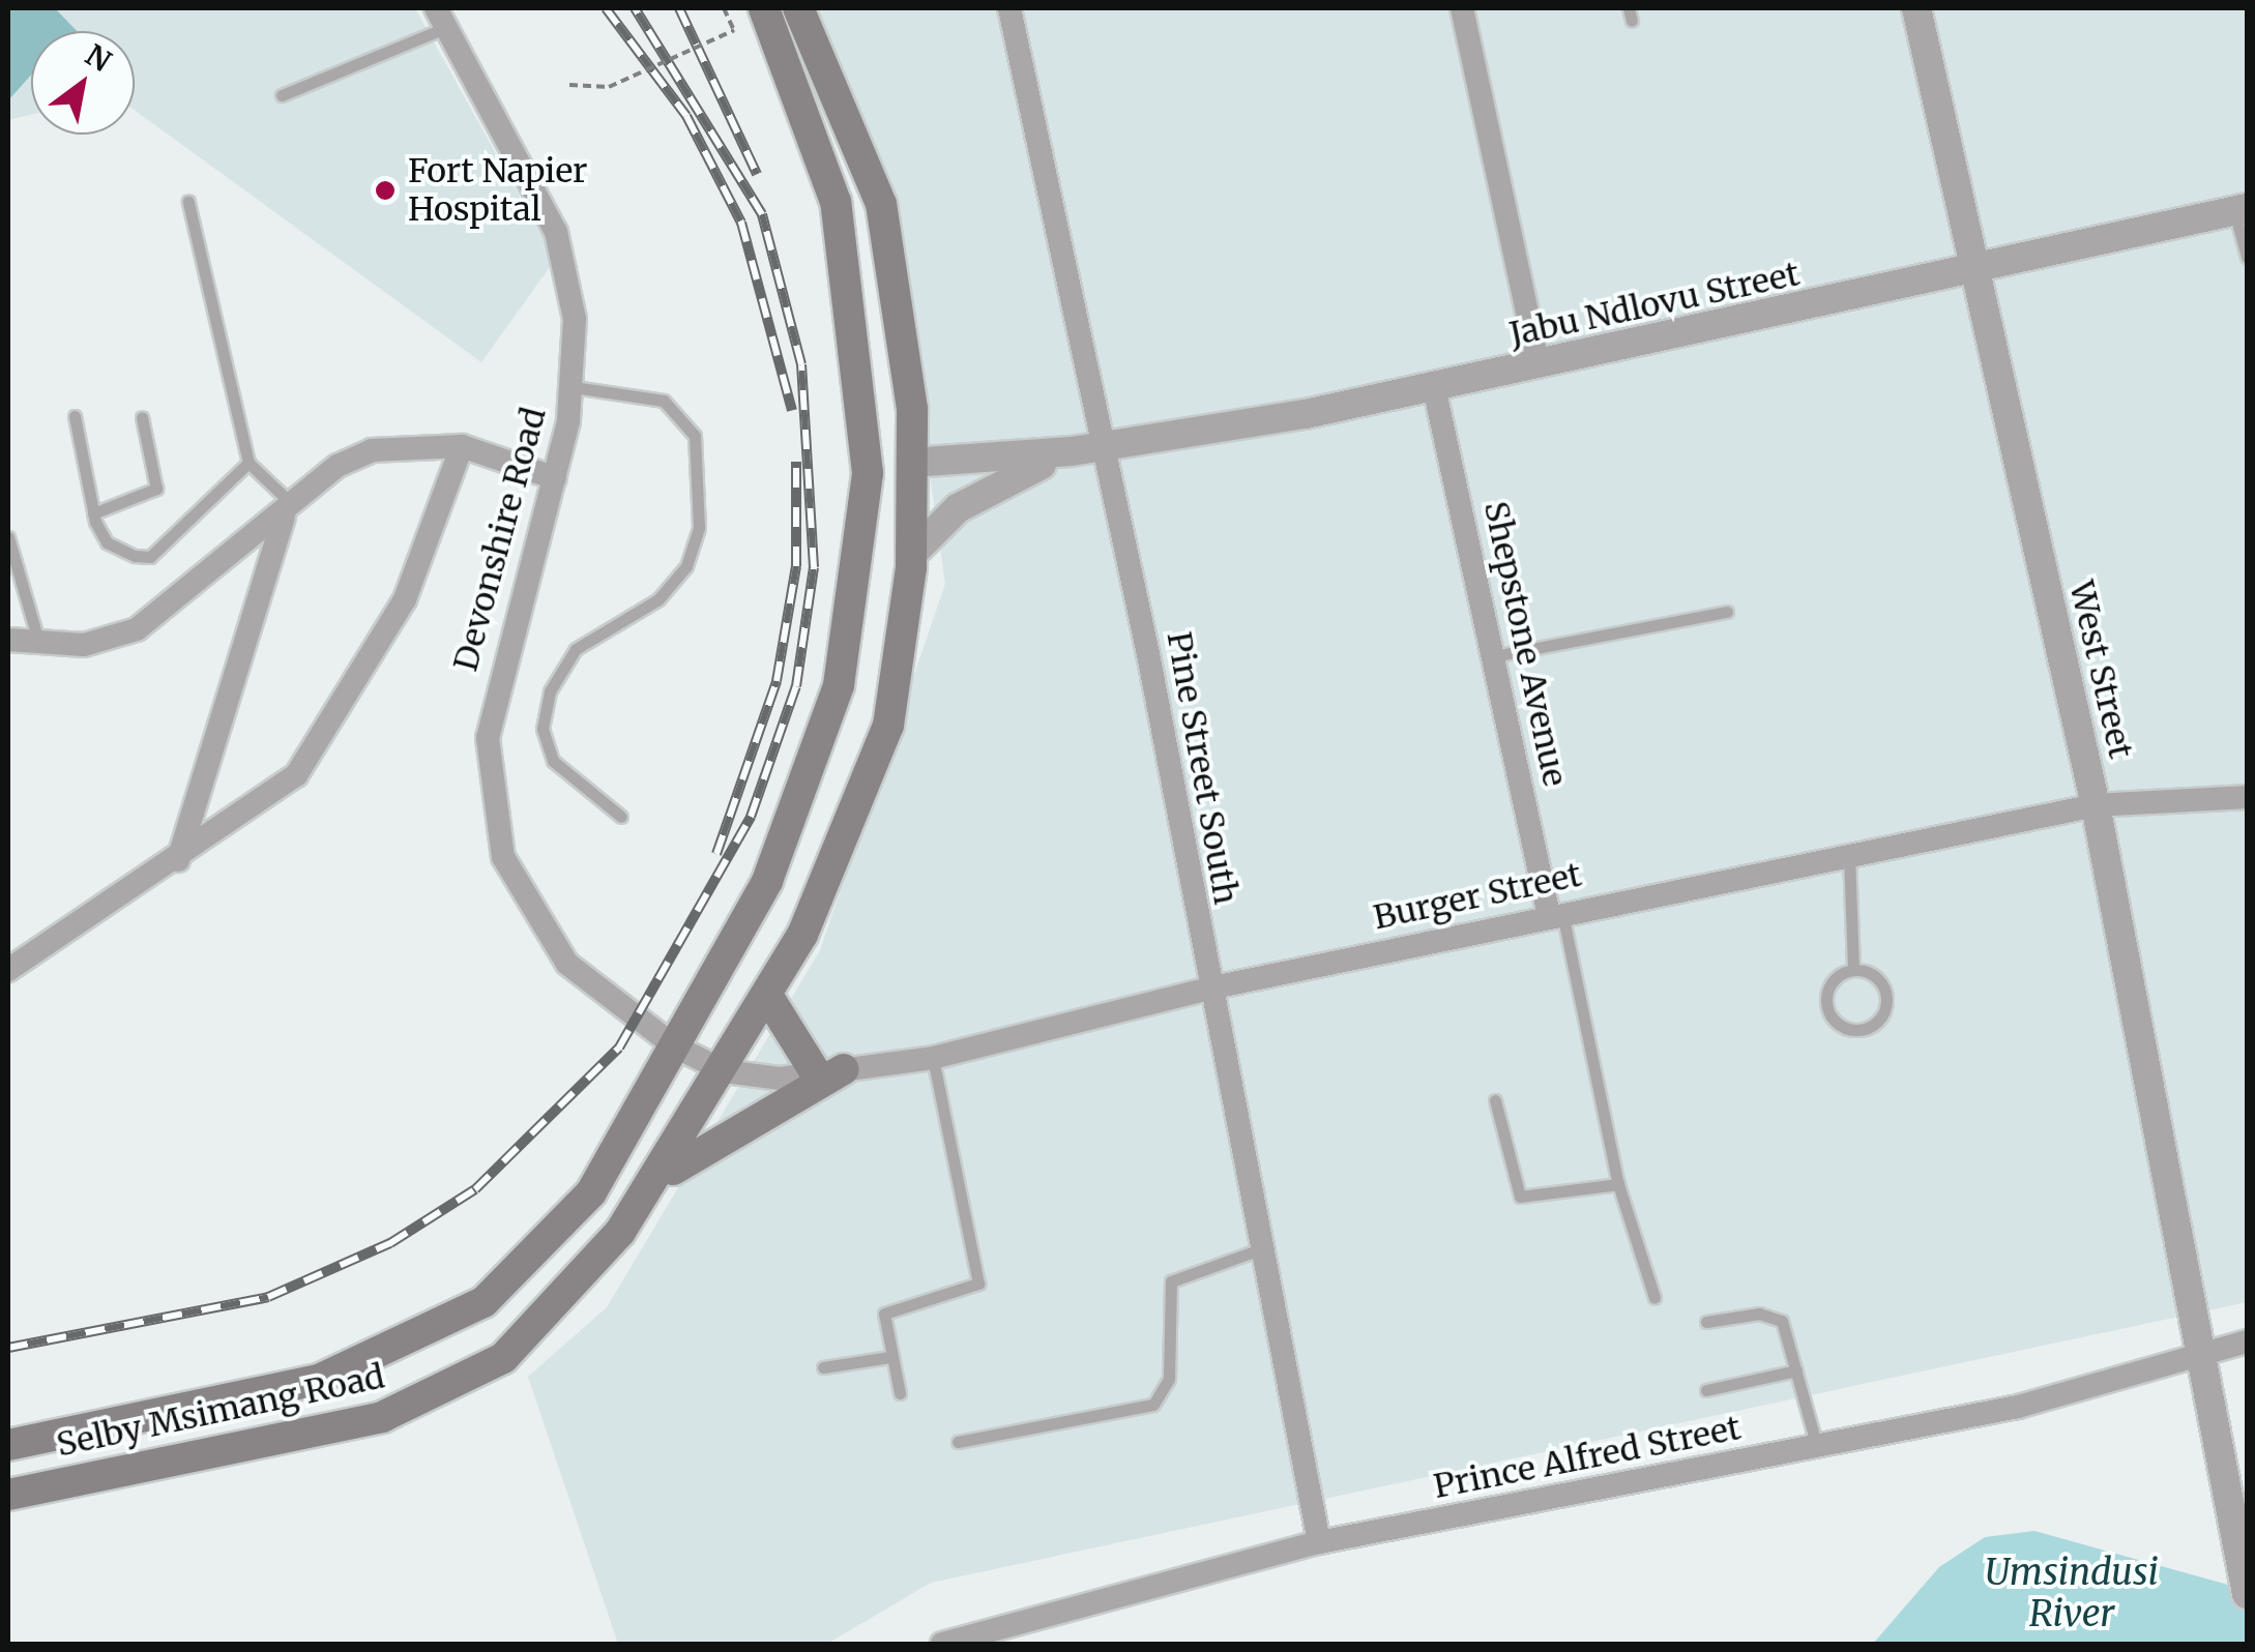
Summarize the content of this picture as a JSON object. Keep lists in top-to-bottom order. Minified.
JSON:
{"streets":{"main road":["Selby Msimang Road"],"street":["Jabu Ndlovu Street","Devonshire Road","Shepstone Avenue","West Street","Pine Street South","Burger Street","Prince Alfred Street"]},"crossings":[["Jabu Ndlovu Street","Shepstone Avenue"],["Jabu Ndlovu Street","West Street"],["Jabu Ndlovu Street","Pine Street South"],["Jabu Ndlovu Street","Selby Msimang Road"],["Devonshire Road","Burger Street"],["Devonshire Road","Selby Msimang Road"],["Shepstone Avenue","Burger Street"],["West Street","Burger Street"],["West Street","Prince Alfred Street"],["Pine Street South","Burger Street"],["Pine Street South","Prince Alfred Street"],["Burger Street","Selby Msimang Road"]],"water":["Umsindusi River"],"places":["Fort Napier Hospital"],"north":"top right"}
